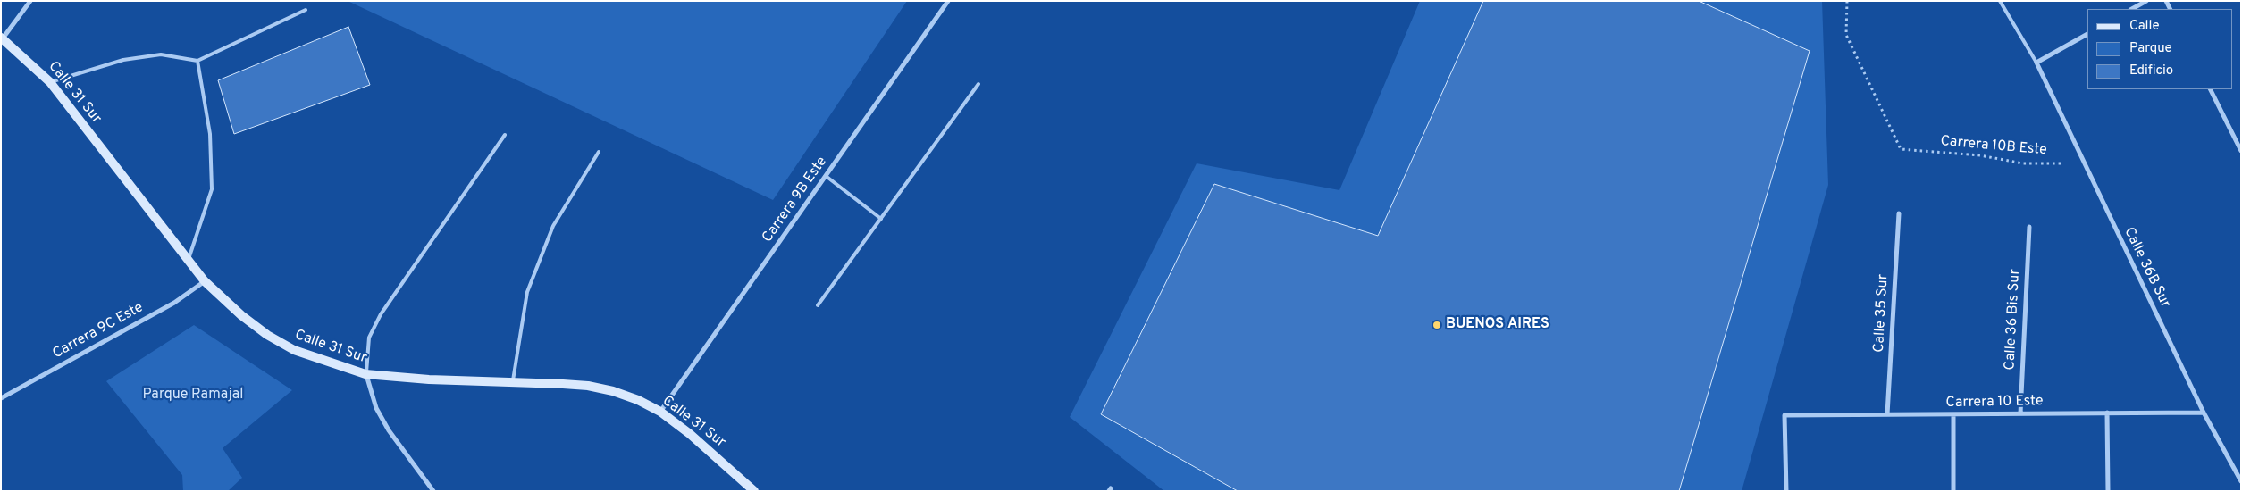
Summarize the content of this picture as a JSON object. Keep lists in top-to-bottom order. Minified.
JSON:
{"streets":{"main road":["Calle 31 Sur"],"street":["Carrera 9B Este","Calle 36B Sur","Calle 35 Sur","Calle 36 Bis Sur","Carrera 9C Este","Carrera 10 Este"],"path":["Carrera 10B Este"]},"crossings":[["Calle 31 Sur","Carrera 9B Este"],["Calle 31 Sur","Carrera 9C Este"],["Carrera 10B Este","Calle 36B Sur"],["Calle 36B Sur","Carrera 10 Este"],["Calle 35 Sur","Carrera 10 Este"],["Calle 36 Bis Sur","Carrera 10 Este"]],"parks":["Parque Ramajal"],"places":["BUENOS AIRES"],"legend":["Calle","Parque","Edificio"]}
